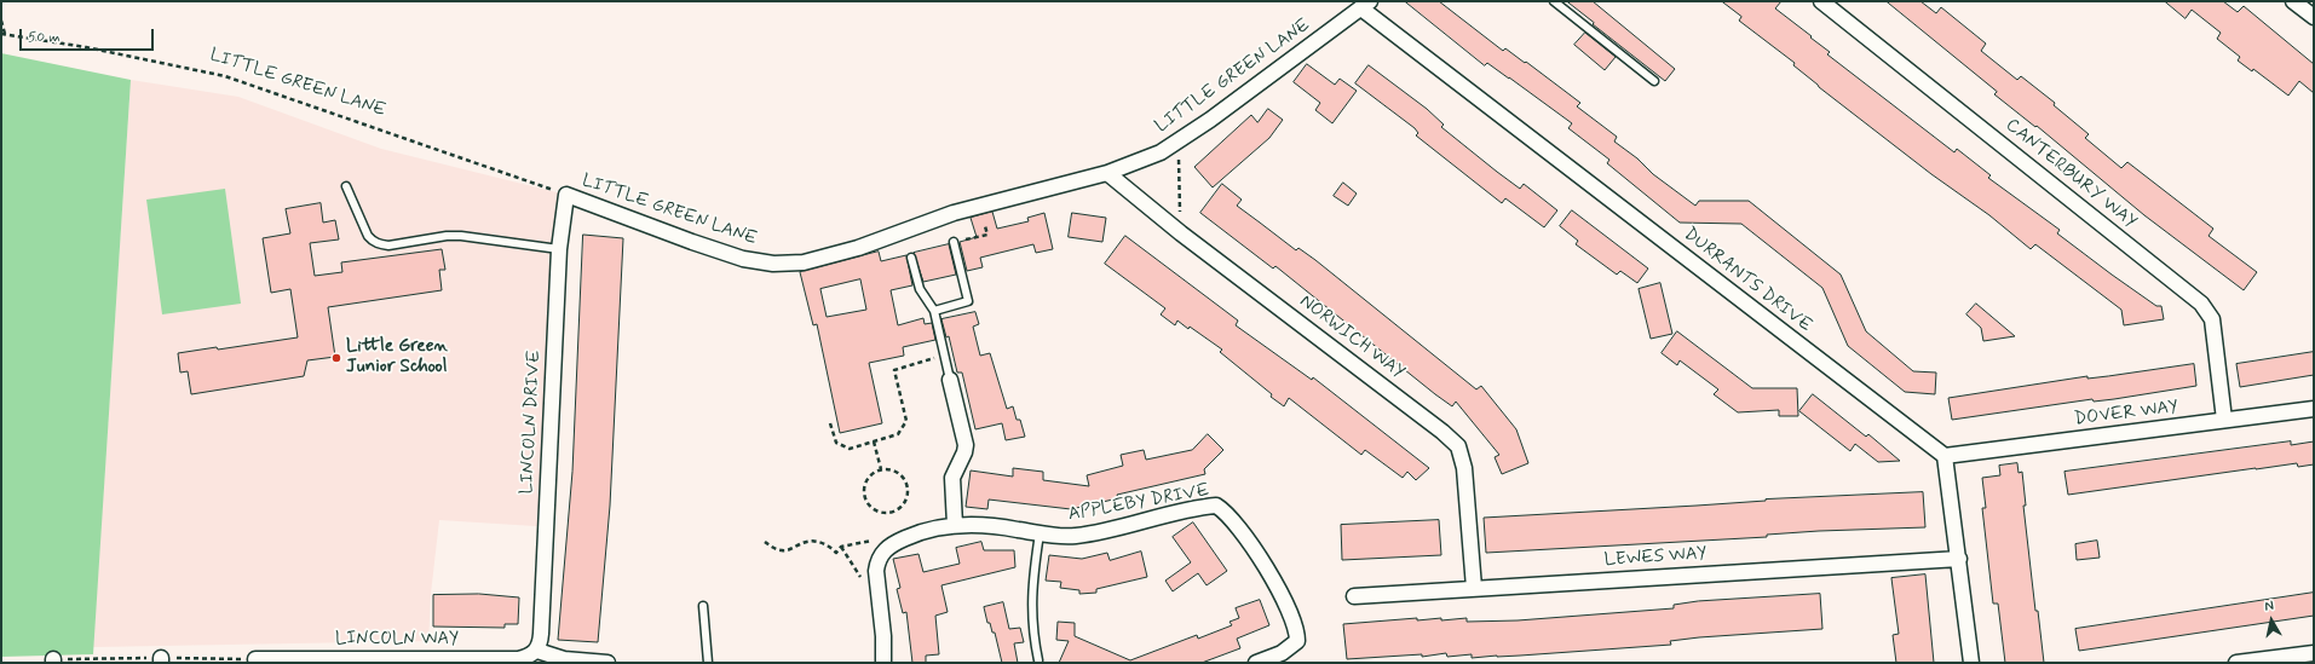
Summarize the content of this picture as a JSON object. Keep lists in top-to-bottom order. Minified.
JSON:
{"streets":{"street":["LITTLE GREEN LANE","CANTERBURY WAY","DURRANTS DRIVE","NORWICH WAY","DOVER WAY","LINCOLN DRIVE","APPLEBY DRIVE","LEWES WAY","LINCOLN WAY"]},"crossings":[["LITTLE GREEN LANE","DURRANTS DRIVE"],["LITTLE GREEN LANE","NORWICH WAY"],["LITTLE GREEN LANE","LINCOLN DRIVE"],["CANTERBURY WAY","DOVER WAY"],["DURRANTS DRIVE","DOVER WAY"],["NORWICH WAY","LEWES WAY"],["LINCOLN DRIVE","LINCOLN WAY"]],"places":["Little Green Junior School"],"scale_bar":"50 m","north":"top"}
